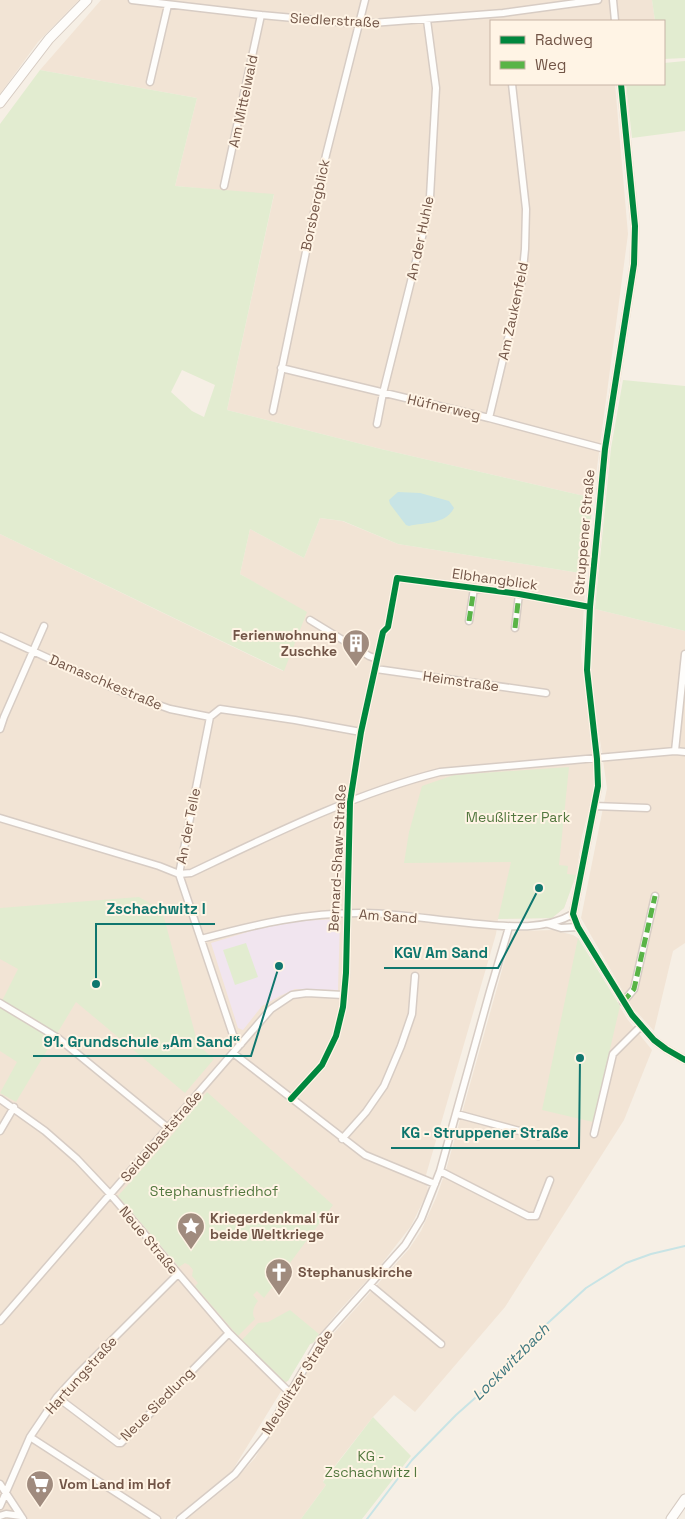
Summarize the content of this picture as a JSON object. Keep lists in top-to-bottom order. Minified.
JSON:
{"streets":{"street":["Siedlerstraße","Am Mittelwald","Borsbergblick","An der Huhle","Am Zaukenfeld","Hüfnerweg","Struppener Straße","Elbhangblick","Heimstraße","Damaschkestraße","An der Telle","Bernard-Shaw-Straße","Am Sand","Seidelbaststraße","Neue Straße","Hartungstraße","Meußlitzer Straße","Neue Siedlung"]},"crossings":[["Siedlerstraße","Am Mittelwald"],["Siedlerstraße","Borsbergblick"],["Siedlerstraße","An der Huhle"],["Borsbergblick","Hüfnerweg"],["An der Huhle","Hüfnerweg"],["Am Zaukenfeld","Hüfnerweg"],["Hüfnerweg","Struppener Straße"],["Struppener Straße","Elbhangblick"],["Struppener Straße","Am Sand"],["Elbhangblick","Bernard-Shaw-Straße"],["Heimstraße","Bernard-Shaw-Straße"],["Damaschkestraße","An der Telle"],["Damaschkestraße","Bernard-Shaw-Straße"],["An der Telle","Am Sand"],["An der Telle","Seidelbaststraße"],["Bernard-Shaw-Straße","Am Sand"],["Bernard-Shaw-Straße","Seidelbaststraße"],["Am Sand","Meußlitzer Straße"],["Seidelbaststraße","Neue Straße"],["Neue Straße","Hartungstraße"],["Neue Straße","Meußlitzer Straße"],["Neue Straße","Neue Siedlung"],["Hartungstraße","Neue Siedlung"]],"water":["Lockwitzbach"],"parks":["Meußlitzer Park","Stephanusfriedhof","KG - Zschachwitz I"],"places":{"building":["Ferienwohnung Zuschke"],"other":["KGV Am Sand","91. Grundschule „Am Sand“","Zschachwitz I","KG - Struppener Straße"],"place":["Kriegerdenkmal für beide Weltkriege"],"church":["Stephanuskirche"],"supermarket":["Vom Land im Hof"]},"legend":["Radweg","Weg"]}
